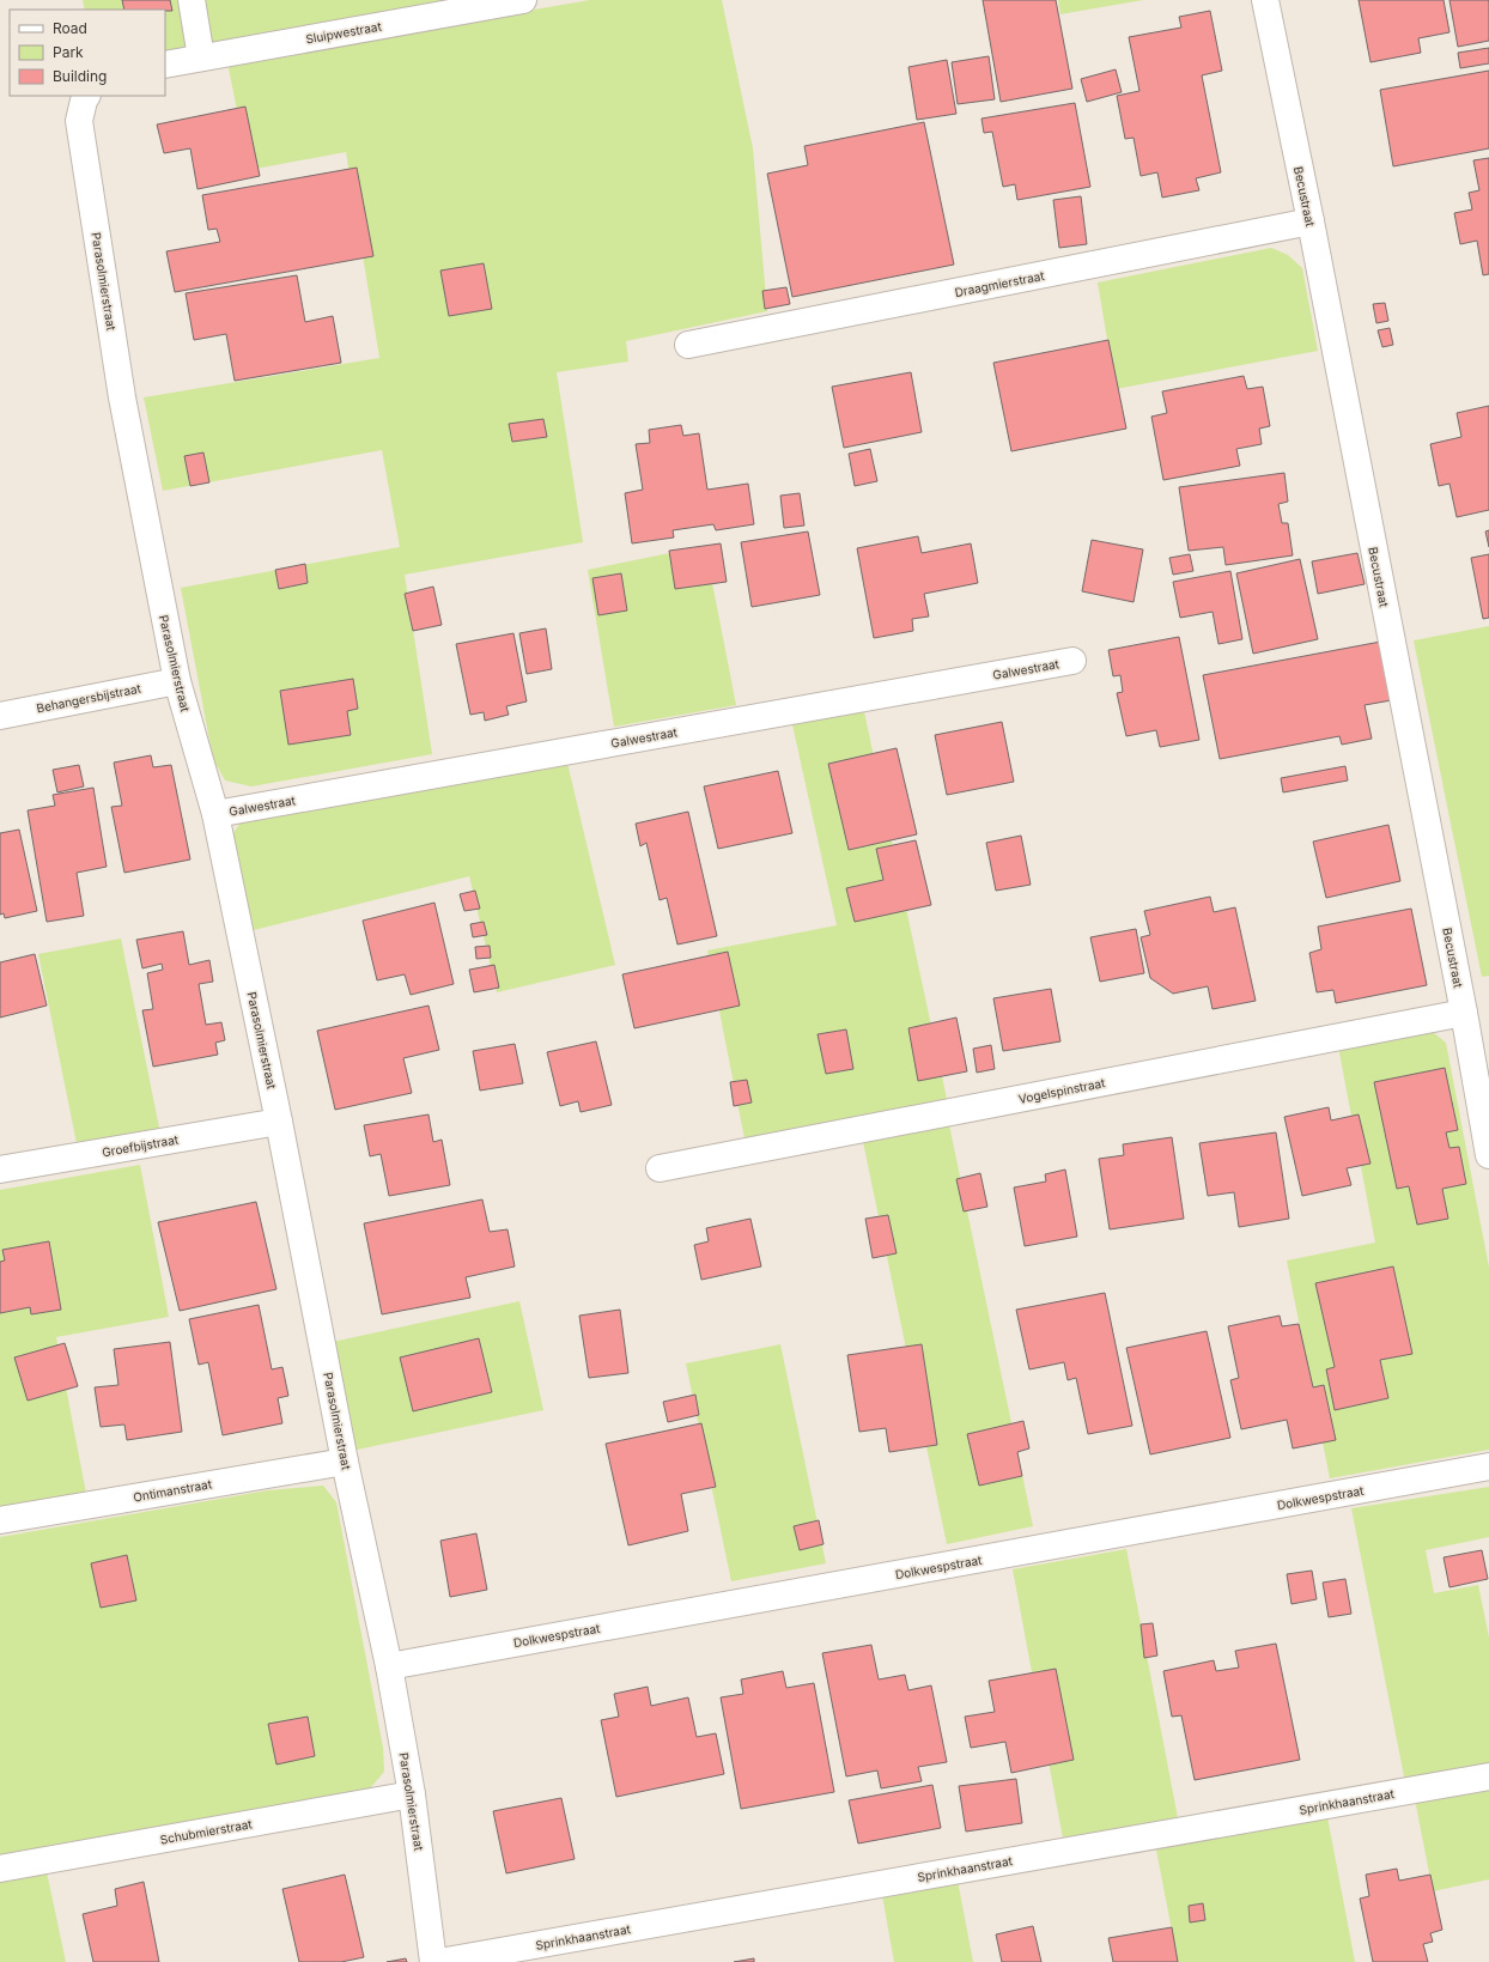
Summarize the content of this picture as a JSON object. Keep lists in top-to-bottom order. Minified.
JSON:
{"streets":{"street":["Sluipwestraat","Becustraat","Parasolmierstraat","Draagmierstraat","Galwestraat","Behangersbijstraat","Vogelspinstraat","Groefbijstraat","Ontimanstraat","Dolkwespstraat","Sprinkhaanstraat","Schubmierstraat"]},"crossings":[["Becustraat","Draagmierstraat"],["Becustraat","Vogelspinstraat"],["Parasolmierstraat","Galwestraat"],["Parasolmierstraat","Behangersbijstraat"],["Parasolmierstraat","Groefbijstraat"],["Parasolmierstraat","Ontimanstraat"],["Parasolmierstraat","Dolkwespstraat"],["Parasolmierstraat","Schubmierstraat"]],"legend":["Road","Park","Building"]}
